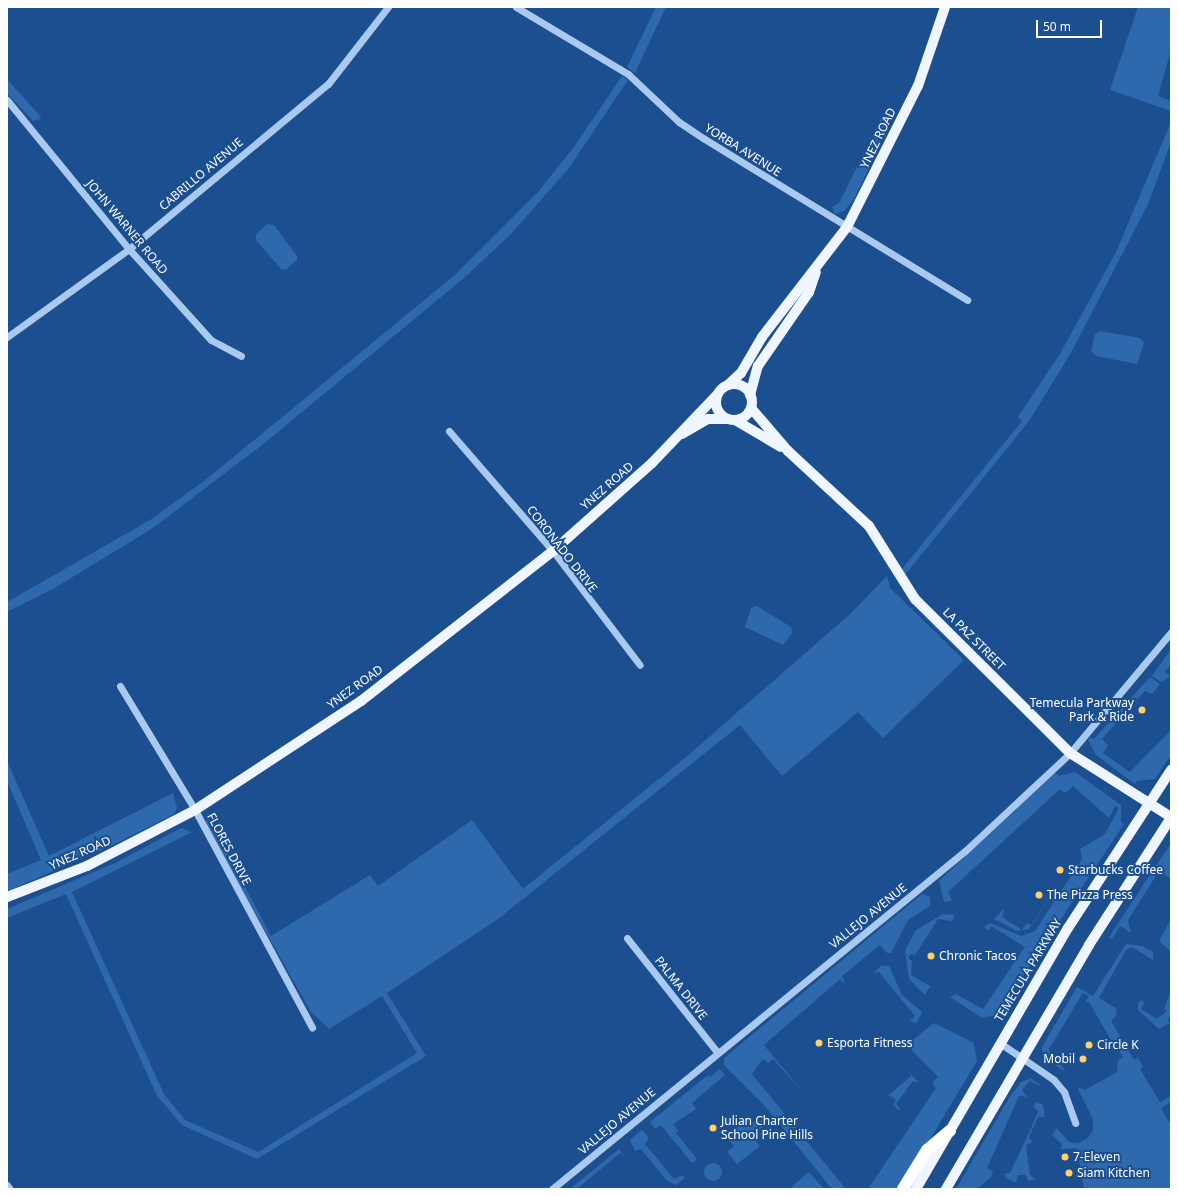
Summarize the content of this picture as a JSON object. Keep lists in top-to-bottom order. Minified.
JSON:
{"streets":{"main road":["YNEZ ROAD","LA PAZ STREET","TEMECULA PARKWAY"],"street":["YORBA AVENUE","CABRILLO AVENUE","JOHN WARNER ROAD","CORONADO DRIVE","FLORES DRIVE","VALLEJO AVENUE","PALMA DRIVE"]},"crossings":[["YNEZ ROAD","YORBA AVENUE"],["YNEZ ROAD","CORONADO DRIVE"],["YNEZ ROAD","LA PAZ STREET"],["YNEZ ROAD","FLORES DRIVE"],["CABRILLO AVENUE","JOHN WARNER ROAD"],["LA PAZ STREET","VALLEJO AVENUE"],["LA PAZ STREET","TEMECULA PARKWAY"],["VALLEJO AVENUE","PALMA DRIVE"]],"places":["Temecula Parkway Park & Ride","Starbucks Coffee","The Pizza Press","Chronic Tacos","Esporta Fitness","Circle K","Mobil","Julian Charter School Pine Hills","7-Eleven","Siam Kitchen"],"scale_bar":"50 m"}
